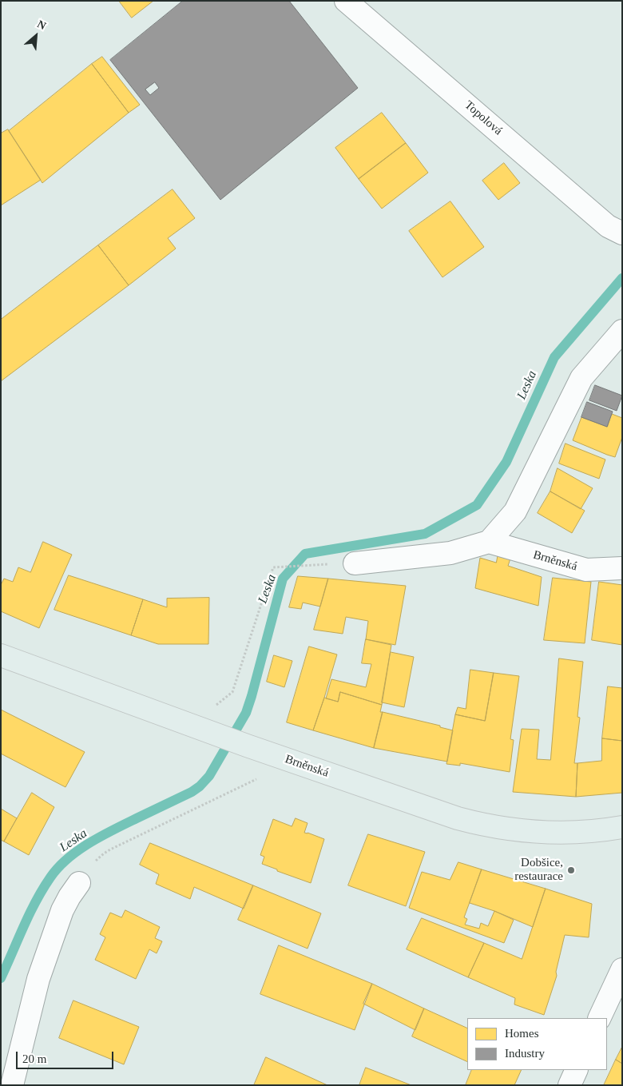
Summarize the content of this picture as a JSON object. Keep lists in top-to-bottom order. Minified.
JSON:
{"streets":{"main road":["Brněnská"],"street":["Topolová"]},"water":["Leska"],"places":["Dobšice, restaurace"],"legend":["Homes","Industry"],"scale_bar":"20 m","north":"top right"}
